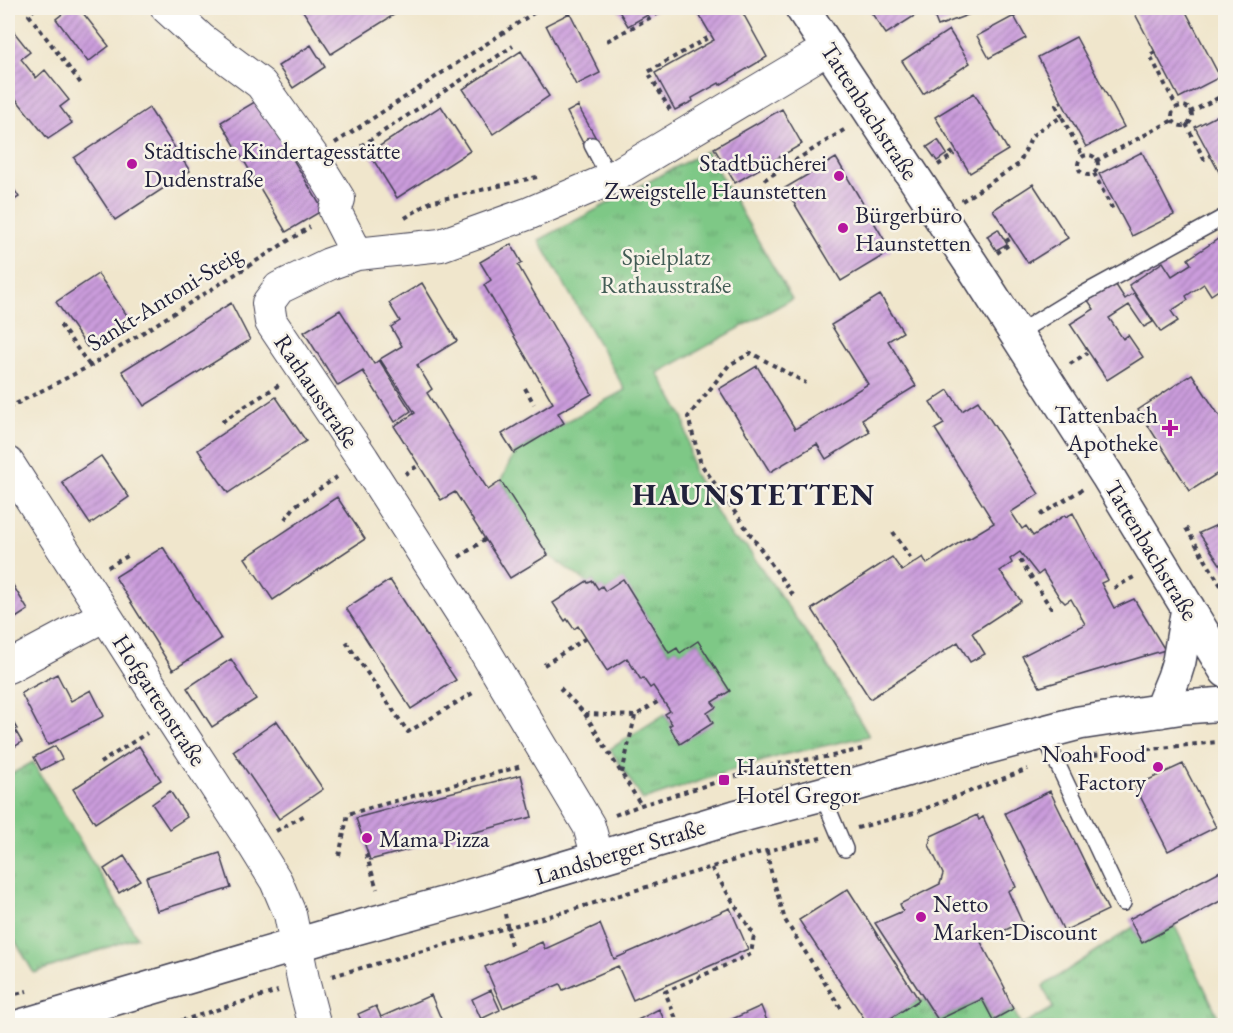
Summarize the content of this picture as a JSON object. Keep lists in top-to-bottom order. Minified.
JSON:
{"streets":{"main road":["Tattenbachstraße","Landsberger Straße"],"street":["Rathausstraße","Hofgartenstraße"],"path":["Sankt-Antoni-Steig"]},"crossings":[["Tattenbachstraße","Rathausstraße"],["Rathausstraße","Landsberger Straße"],["Hofgartenstraße","Landsberger Straße"]],"districts":["HAUNSTETTEN"],"parks":["Spielplatz Rathausstraße"],"places":{"other":["Städtische Kindertagesstätte Dudenstraße","Stadtbücherei Zweigstelle Haunstetten","Bürgerbüro Haunstetten","Noah Food Factory","Mama Pizza","Netto Marken-Discount"],"health":["Tattenbach Apotheke"],"transit":["Haunstetten Hotel Gregor"]}}
